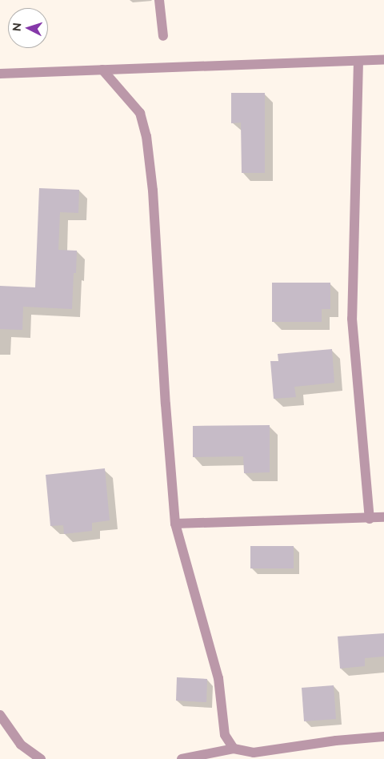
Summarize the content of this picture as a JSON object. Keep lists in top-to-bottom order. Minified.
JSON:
{"north":"left"}
